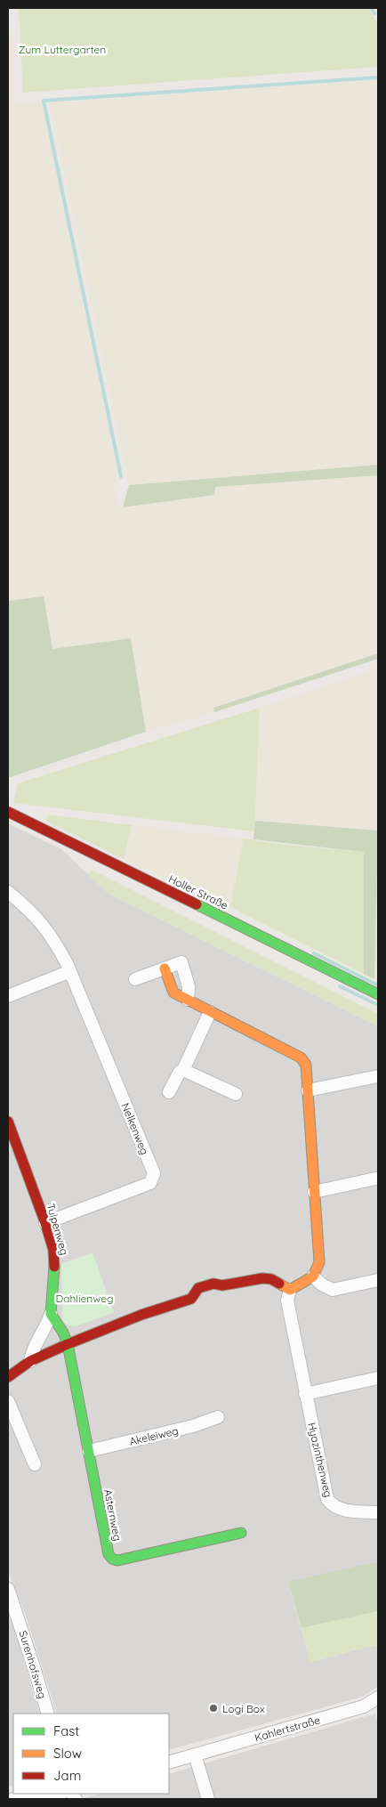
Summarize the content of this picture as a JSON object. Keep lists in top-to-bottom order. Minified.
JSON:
{"streets":{"street":["Holler Straße","Nelkenweg","Tulpenweg","Akeleiweg","Hyazinthenweg","Asternweg","Surenhofsweg","Kahlertstraße"]},"crossings":[["Nelkenweg","Tulpenweg"],["Akeleiweg","Asternweg"]],"parks":["Zum Luttergarten","Dahlienweg"],"places":["Logi Box"],"legend":["Fast","Slow","Jam"]}
